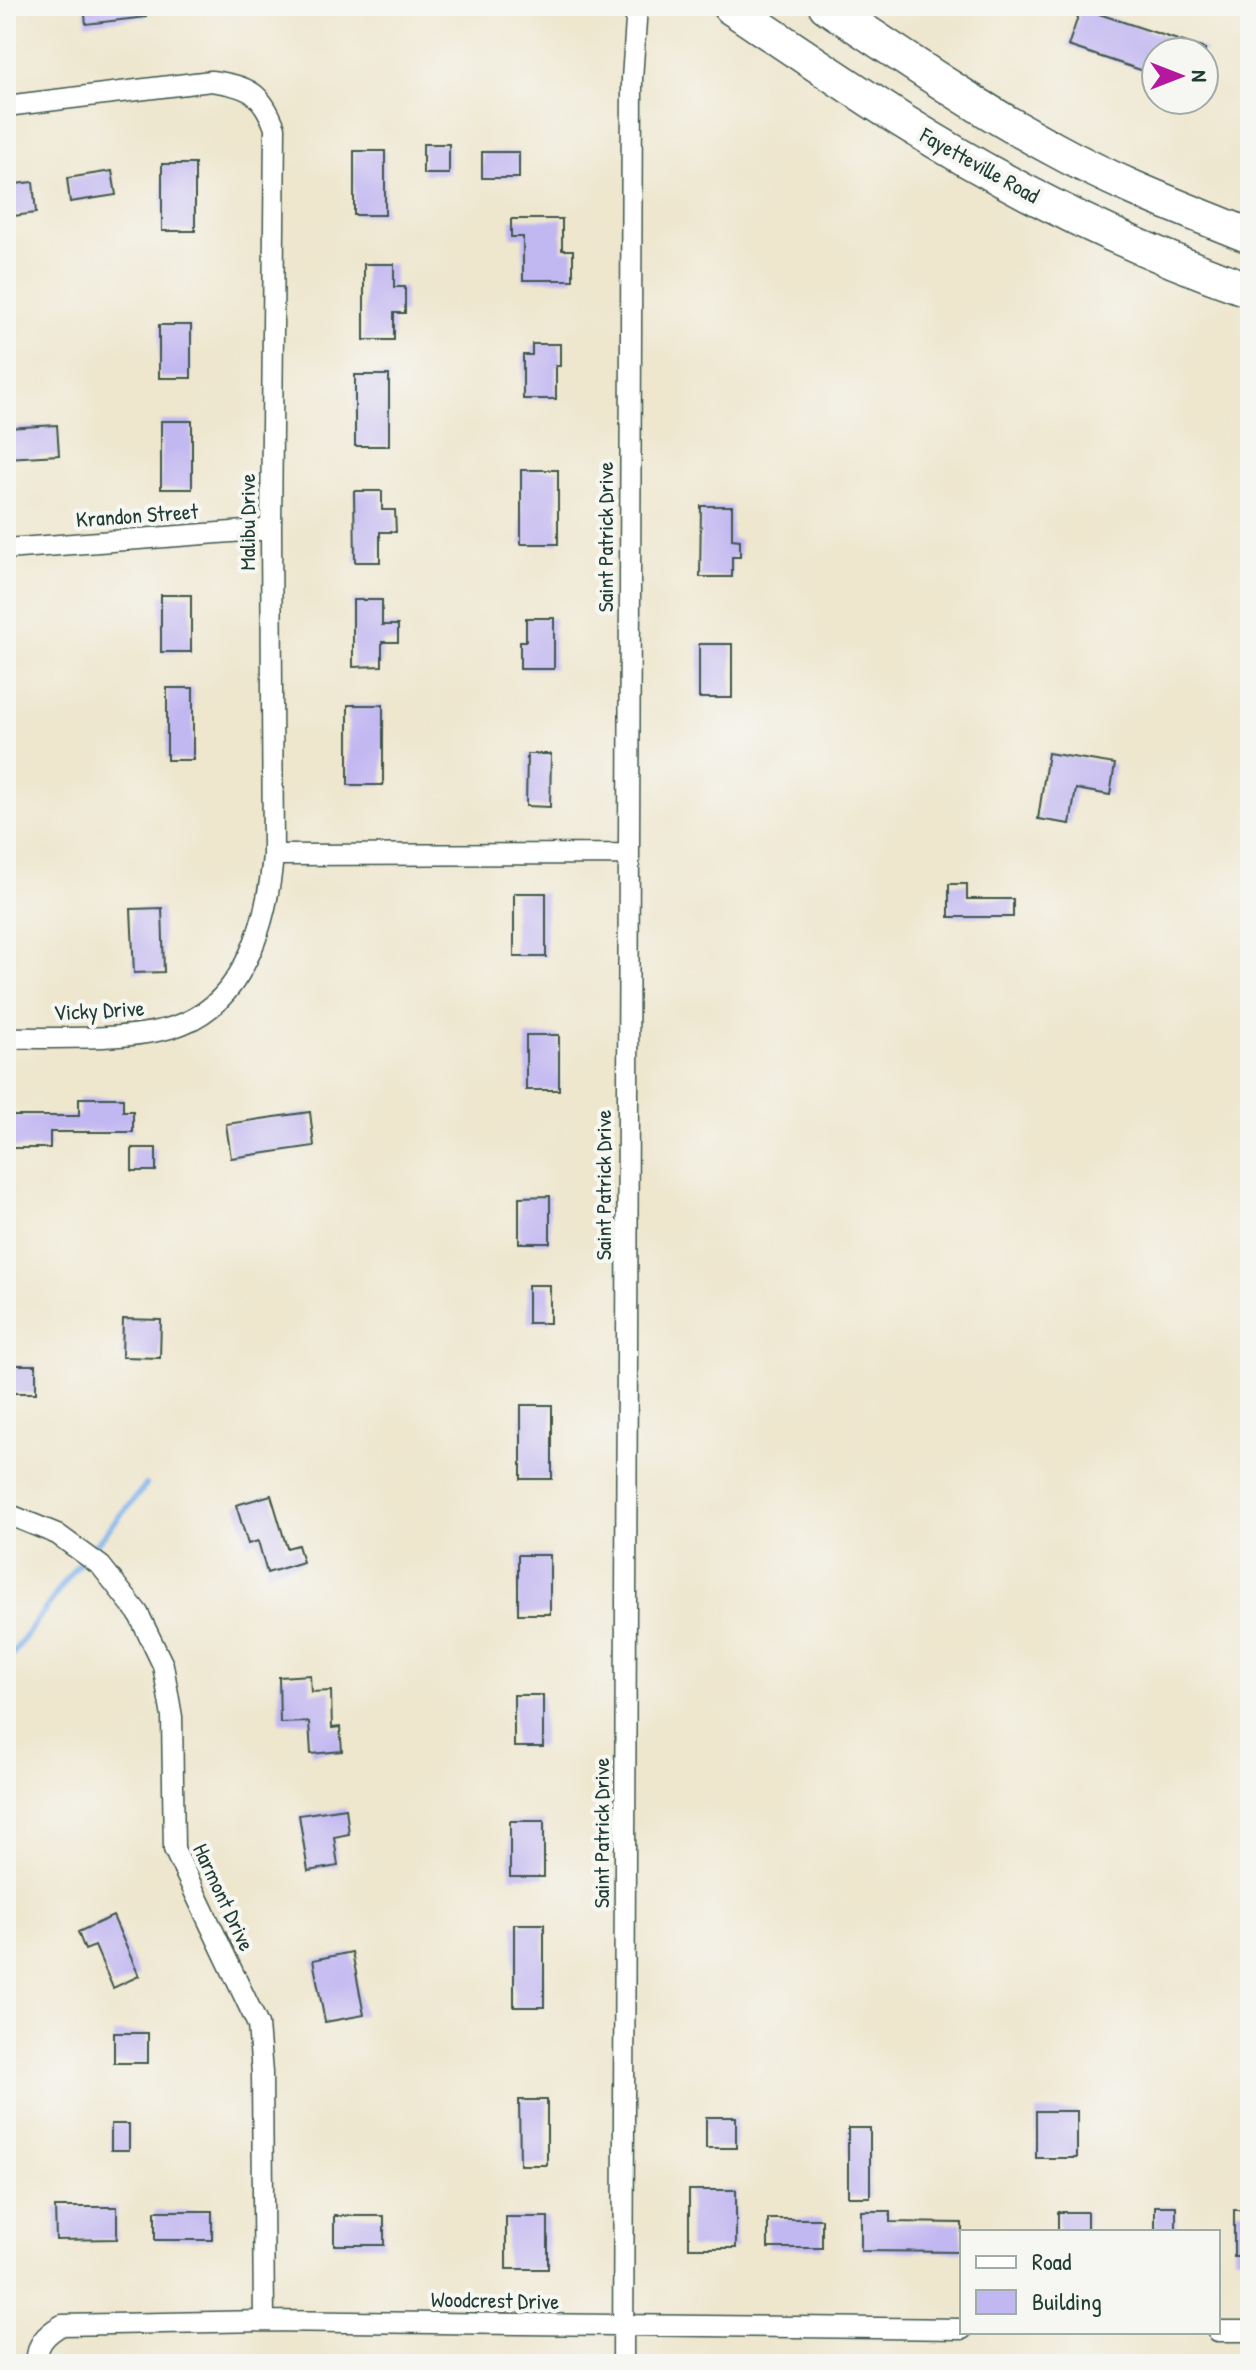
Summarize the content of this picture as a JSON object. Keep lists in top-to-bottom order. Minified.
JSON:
{"streets":{"highway":["Fayetteville Road"],"street":["Krandon Street","Malibu Drive","Saint Patrick Drive","Vicky Drive","Harmont Drive","Woodcrest Drive"]},"crossings":[["Krandon Street","Malibu Drive"],["Malibu Drive","Vicky Drive"],["Saint Patrick Drive","Woodcrest Drive"],["Harmont Drive","Woodcrest Drive"]],"legend":["Road","Building"],"north":"right"}
